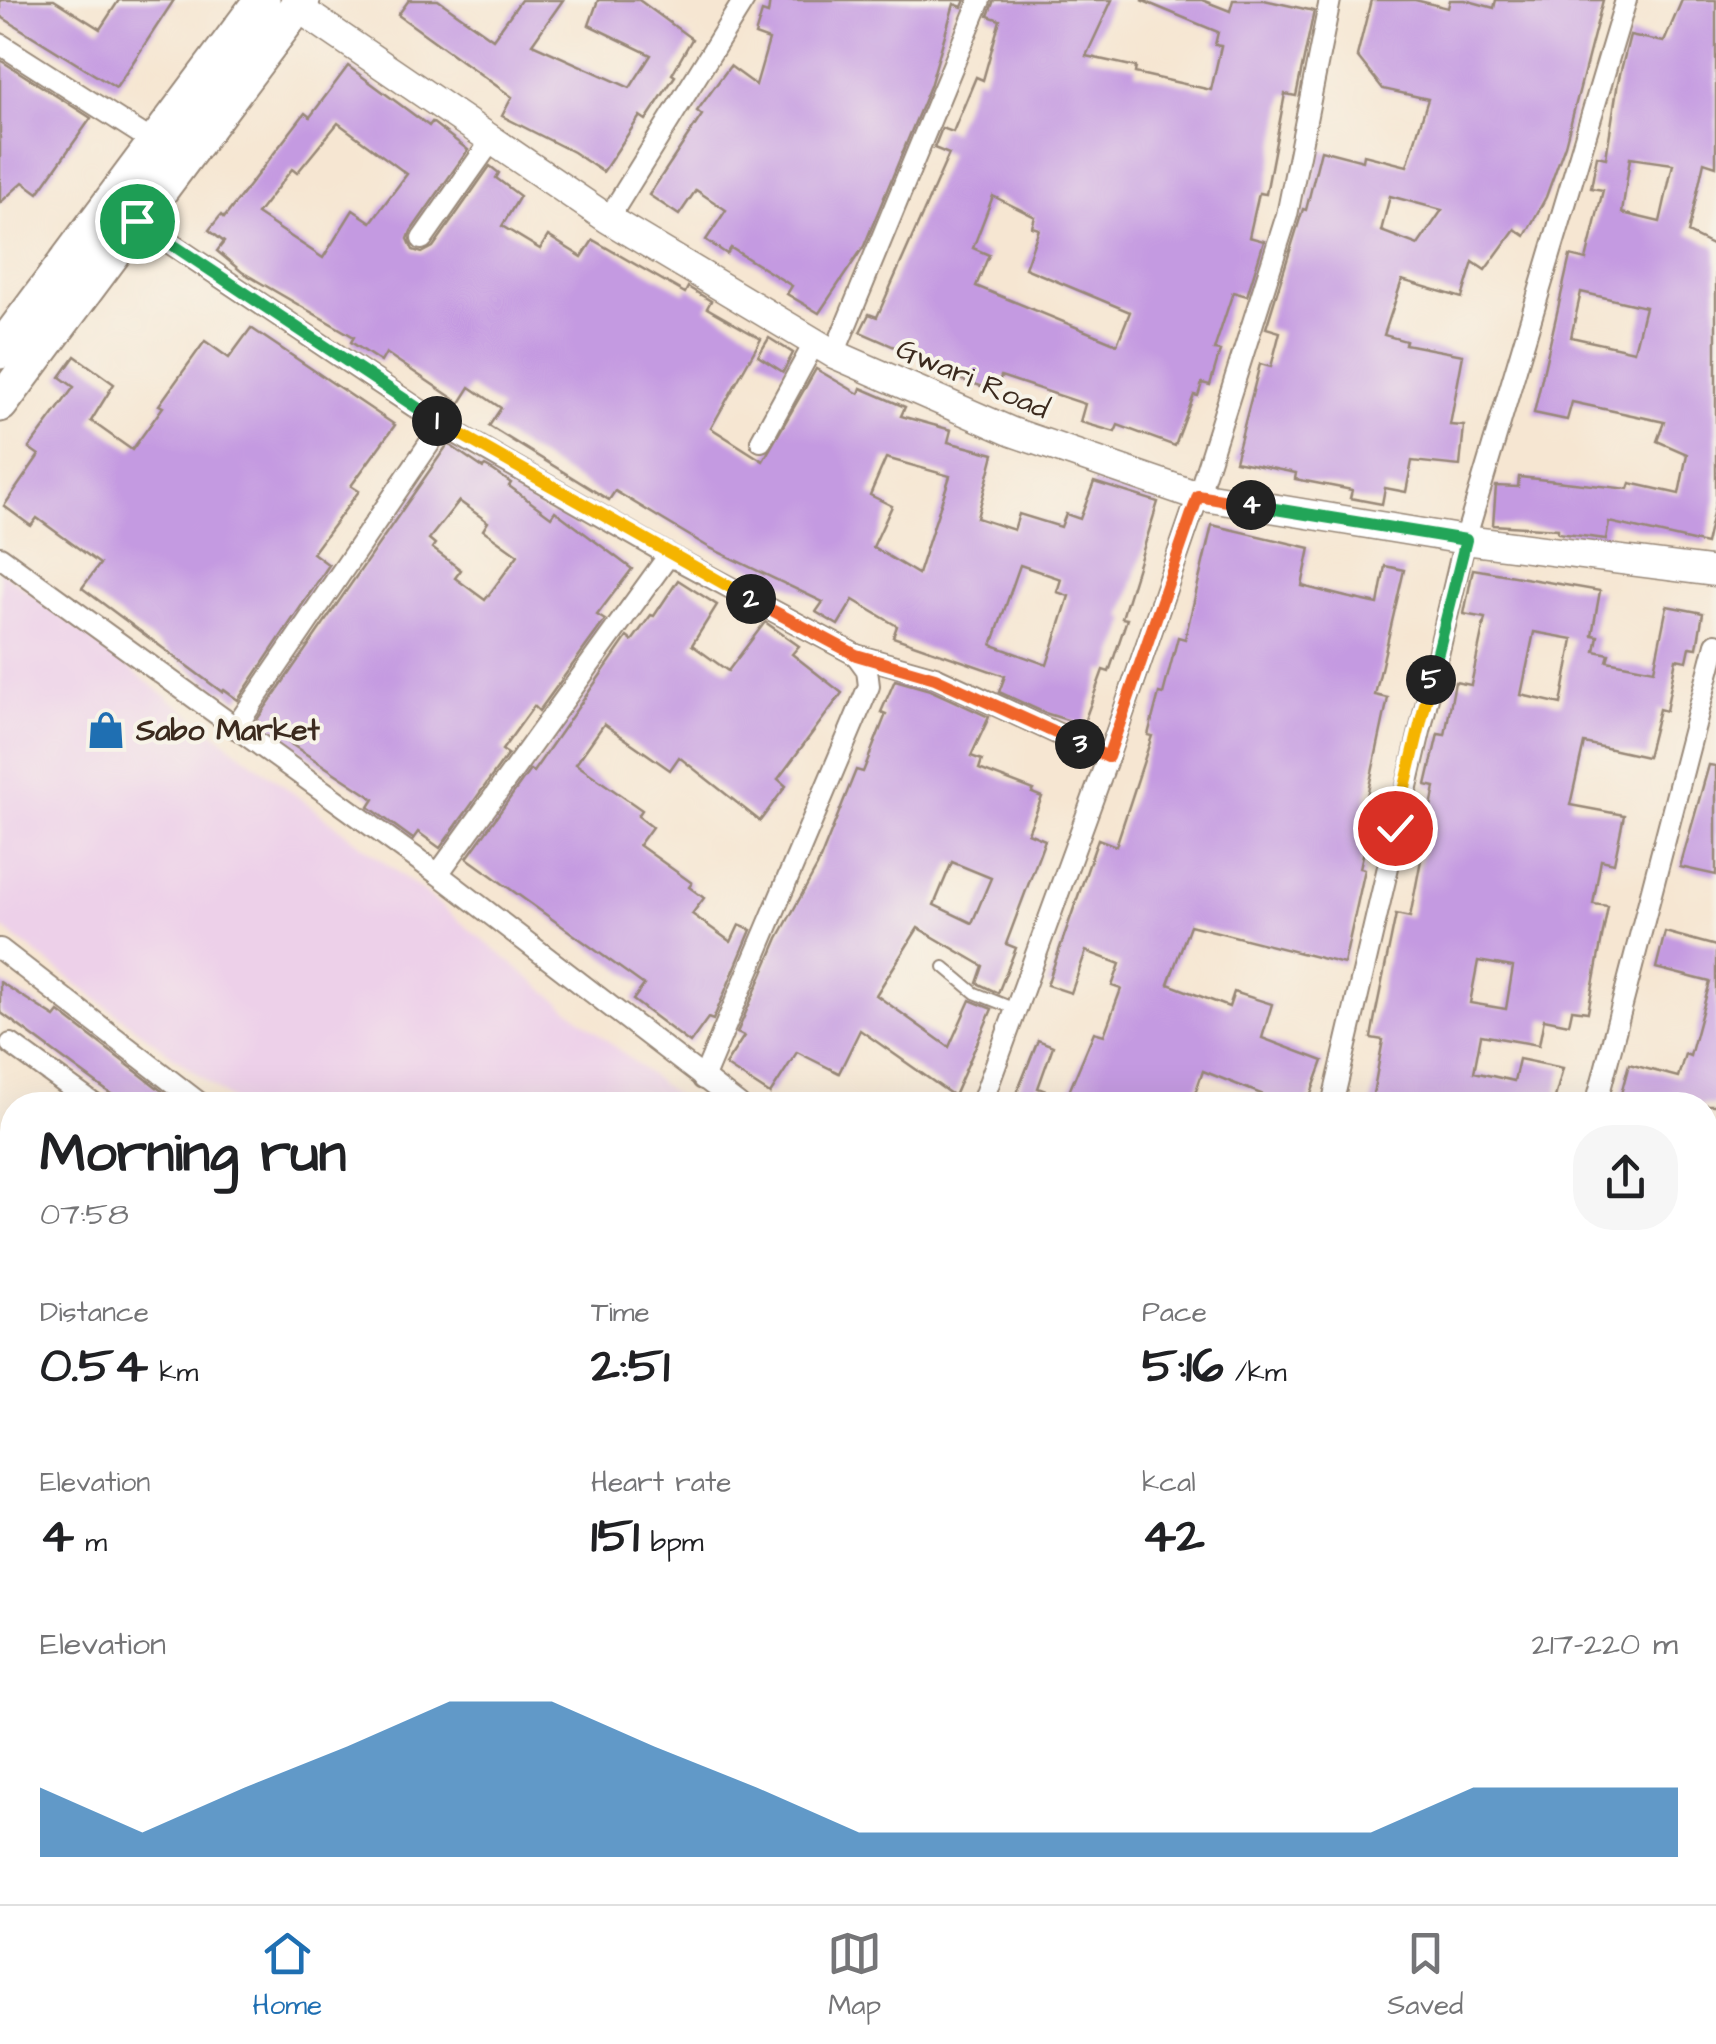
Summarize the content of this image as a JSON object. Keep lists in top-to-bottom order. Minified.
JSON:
{"streets":{"street":["Gwari Road"]},"places":{"shop":["Sabo Market"]},"page":{"pins":["1","4","2","5","3"],"heading":["Morning run","07:58"],"stats":[["Distance","0.54 km"],["Time","2:51"],["Pace","5:16 /km"],["Elevation","4 m"],["Heart rate","151 bpm"],["kcal","42"]],"chart":["Elevation","217–220 m"],"tabs":["Home","Map","Saved"]}}
